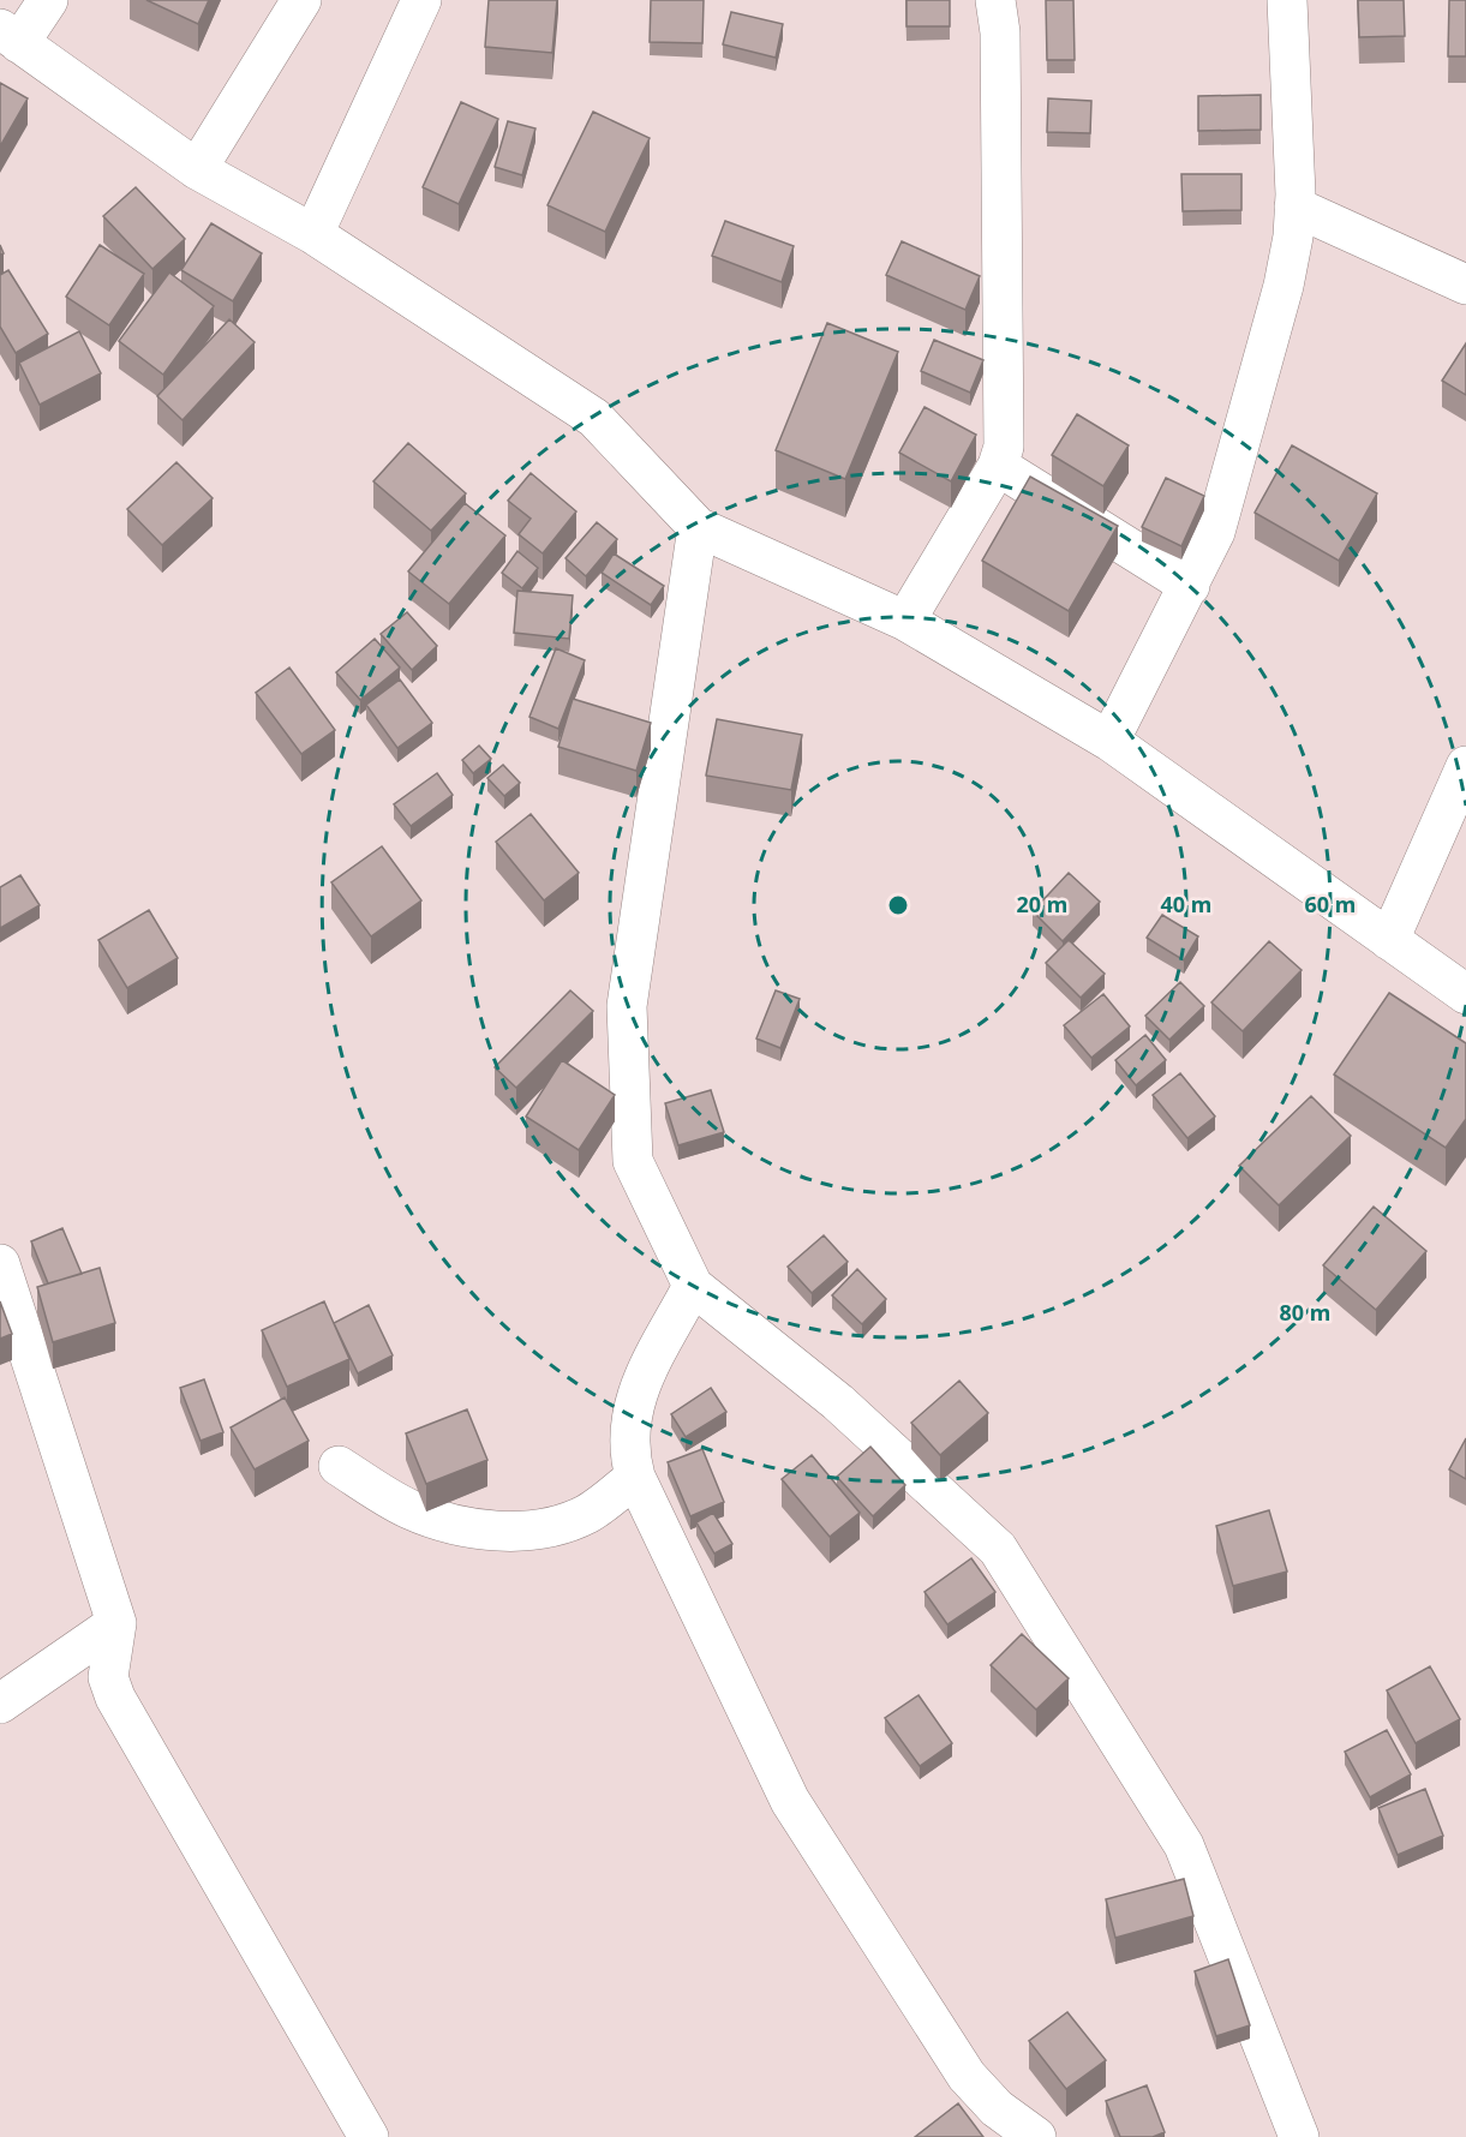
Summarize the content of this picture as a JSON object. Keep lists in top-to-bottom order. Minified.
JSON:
{"rings":["20 m","40 m","60 m","80 m"]}
